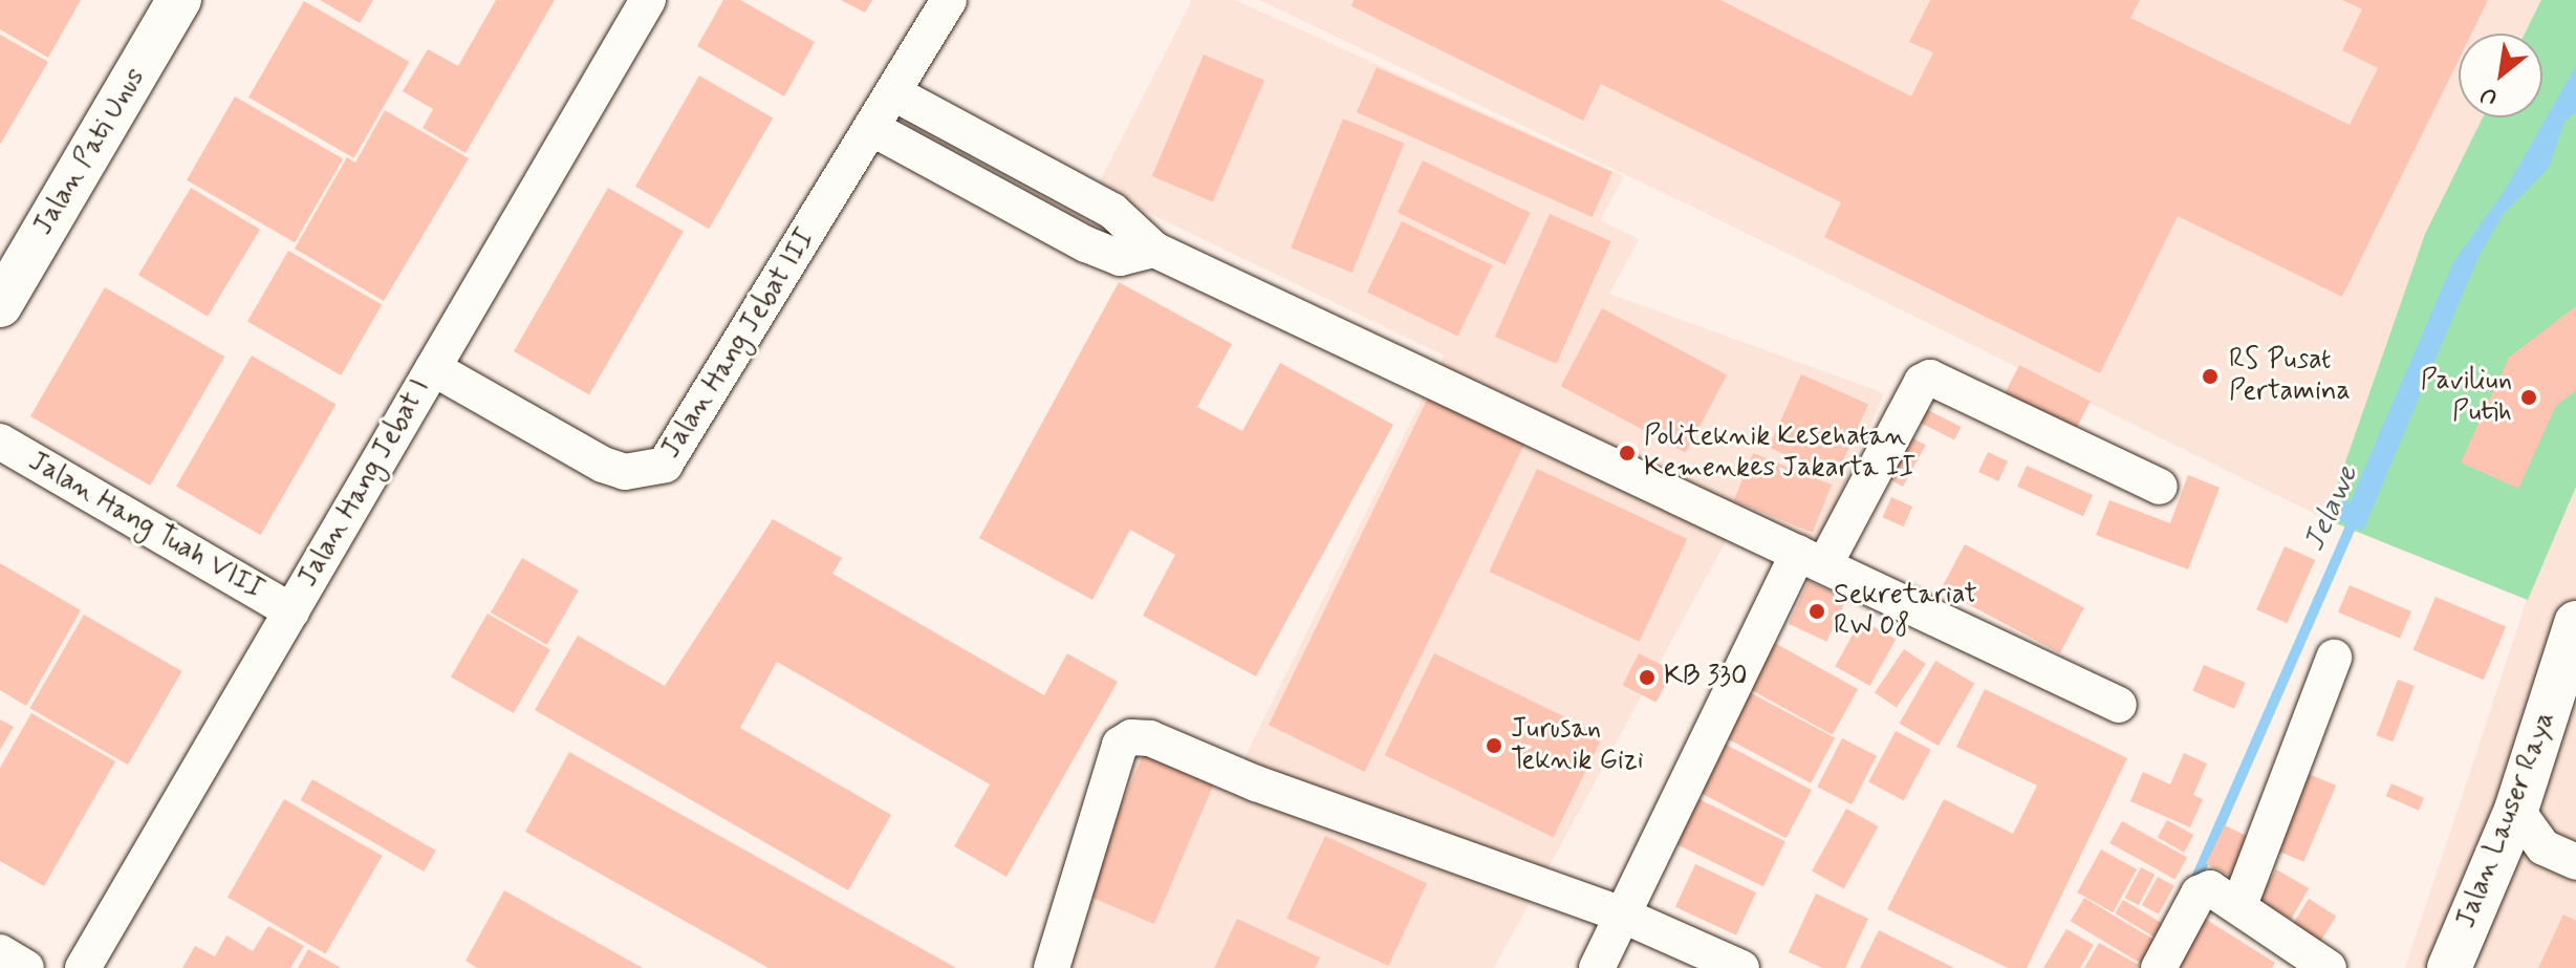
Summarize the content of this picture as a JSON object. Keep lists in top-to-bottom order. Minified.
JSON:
{"streets":{"street":["Jalan Pati Unus","Jalan Hang Jebat III","Jalan Hang Jebat I","Jalan Hang Tuah VIII","Jalan Lauser Raya"]},"crossings":[["Jalan Hang Jebat III","Jalan Hang Jebat I"],["Jalan Hang Jebat I","Jalan Hang Tuah VIII"]],"water":["Jelawe"],"places":["RS Pusat Pertamina","Paviliun Putih","Politeknik Kesehatan Kemenkes Jakarta II","Sekretariat RW 08","KB 330","Jurusan Teknik Gizi"],"north":"bottom left"}
